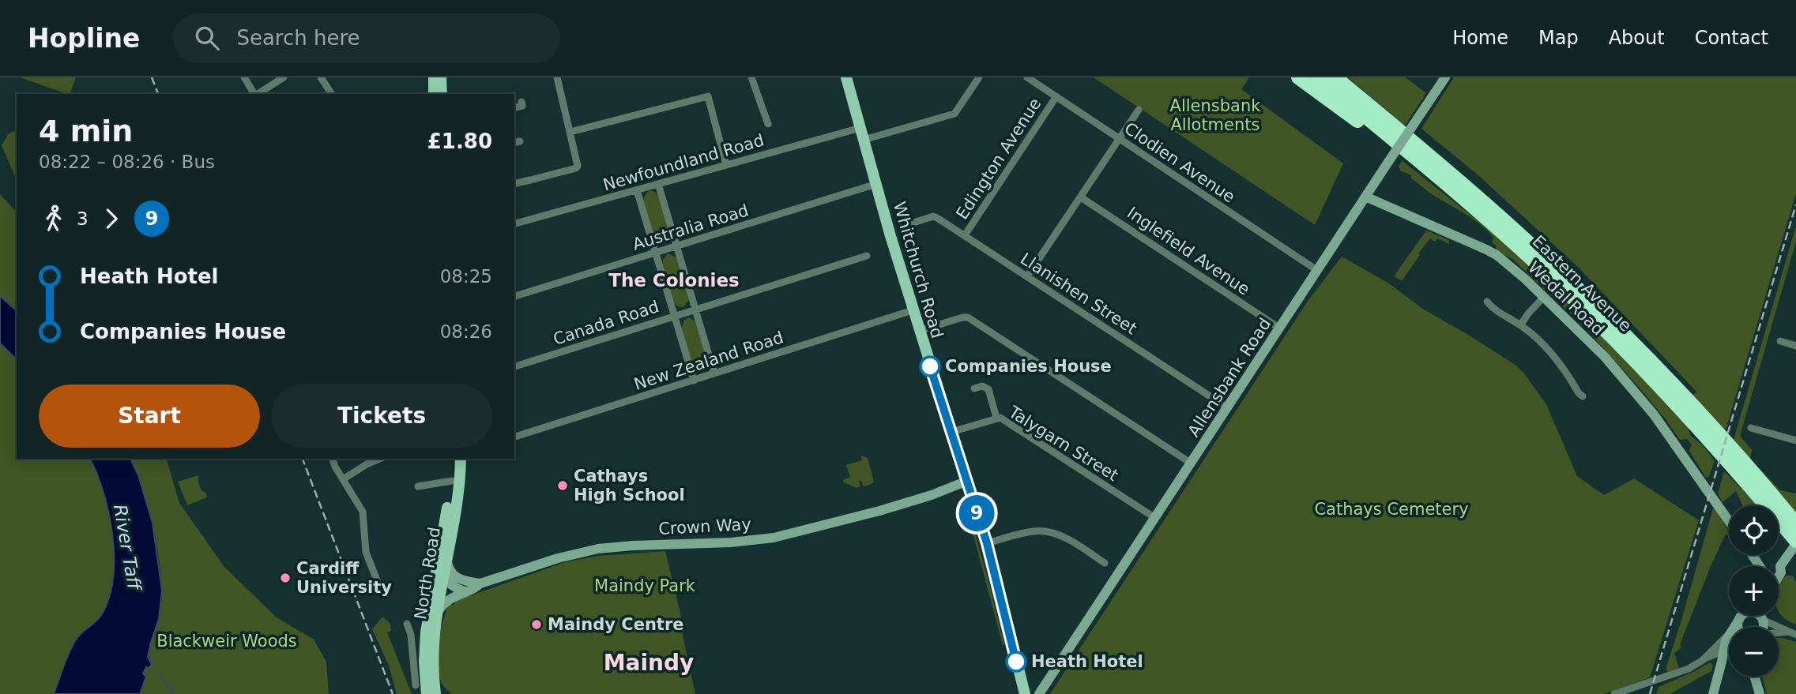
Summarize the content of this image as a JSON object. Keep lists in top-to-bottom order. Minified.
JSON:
{"streets":{"highway":["Eastern Avenue"],"main road":["Whitchurch Road","North Road"],"street":["Edington Avenue","Newfoundland Road","Clodien Avenue","Australia Road","Inglefield Avenue","Llanishen Street","Wedal Road","Canada Road","New Zealand Road","Allensbank Road","Talygarn Street","Crown Way"]},"crossings":[["Edington Avenue","Clodien Avenue"],["Edington Avenue","Llanishen Street"],["Newfoundland Road","Whitchurch Road"],["Clodien Avenue","Allensbank Road"],["Australia Road","Whitchurch Road"],["Inglefield Avenue","Allensbank Road"],["Whitchurch Road","New Zealand Road"],["Whitchurch Road","Talygarn Street"],["Whitchurch Road","Crown Way"],["Llanishen Street","Allensbank Road"],["Wedal Road","Allensbank Road"],["Allensbank Road","Talygarn Street"],["Crown Way","North Road"]],"districts":["The Colonies","Maindy"],"water":["River Taff"],"parks":["Allensbank Allotments","Cathays Cemetery","Maindy Park","Blackweir Woods"],"places":["Companies House","Cathays High School","Cardiff University","Maindy Centre","Heath Hotel"],"lines":["bus line 9"],"page":{"header":"Hopline","search":"Search here","nav":["Home","Map","About","Contact"],"on_map":"9","heading":["4 min","08:22 – 08:26 · Bus","£1.80"],"legs":["3","9"],"list":[{"name":"Heath Hotel","value":"08:25"},{"name":"Companies House","value":"08:26"}],"buttons":["Start","Tickets"],"map_buttons":["+","−"]}}
